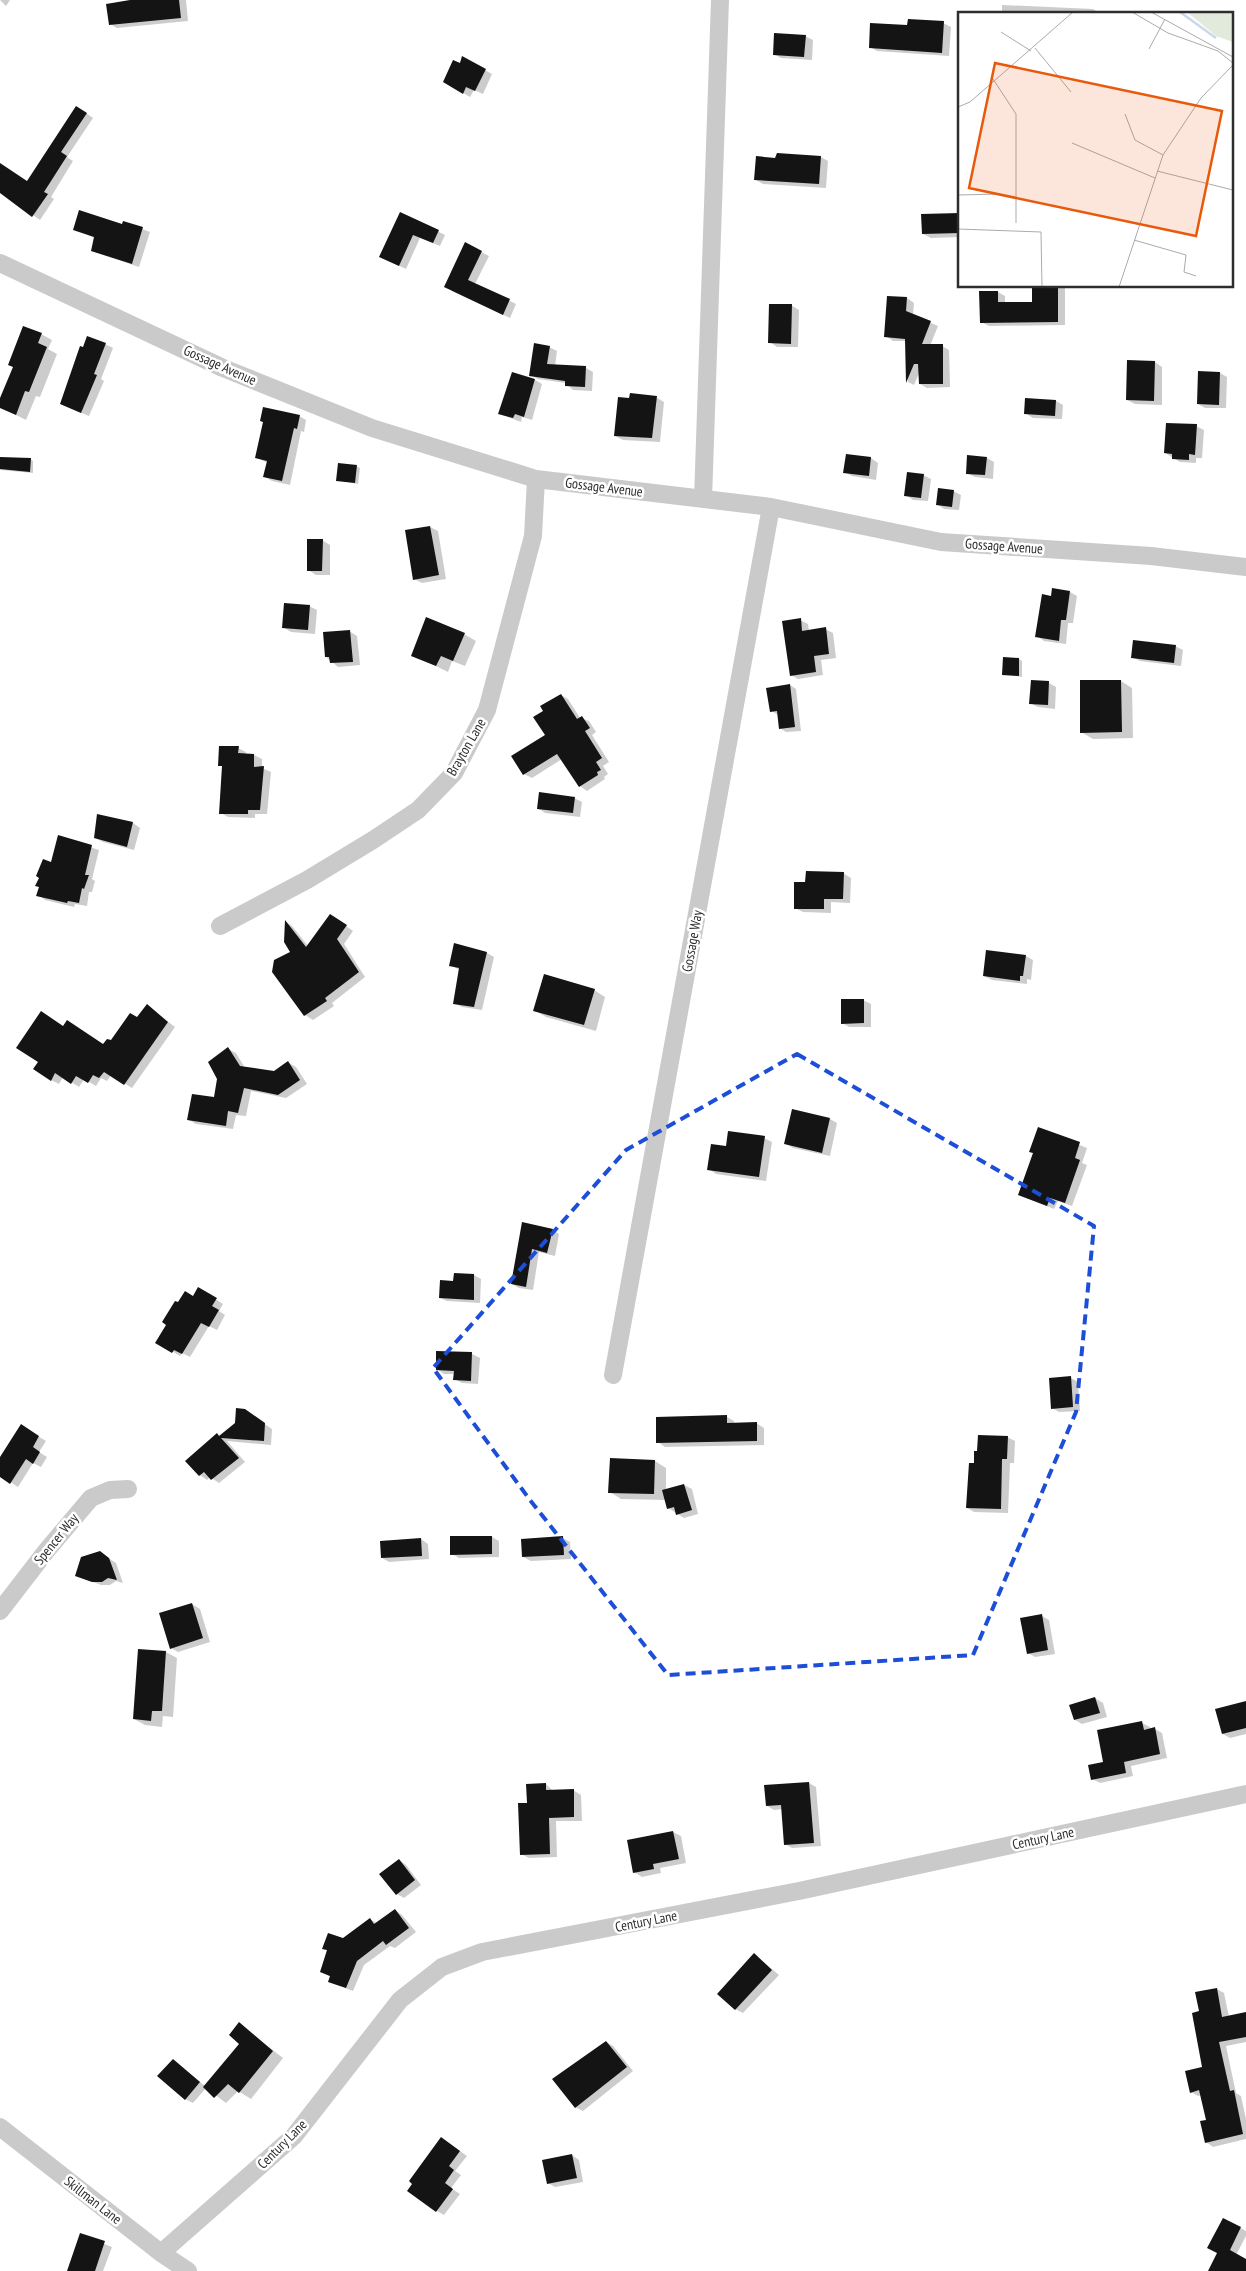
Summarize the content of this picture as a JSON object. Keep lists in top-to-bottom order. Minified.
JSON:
{"streets":{"street":["Gossage Avenue","Brayton Lane","Gossage Way","Spencer Way","Century Lane","Skillman Lane"]},"crossings":[["Gossage Avenue","Brayton Lane"],["Gossage Avenue","Gossage Way"],["Century Lane","Skillman Lane"]]}
